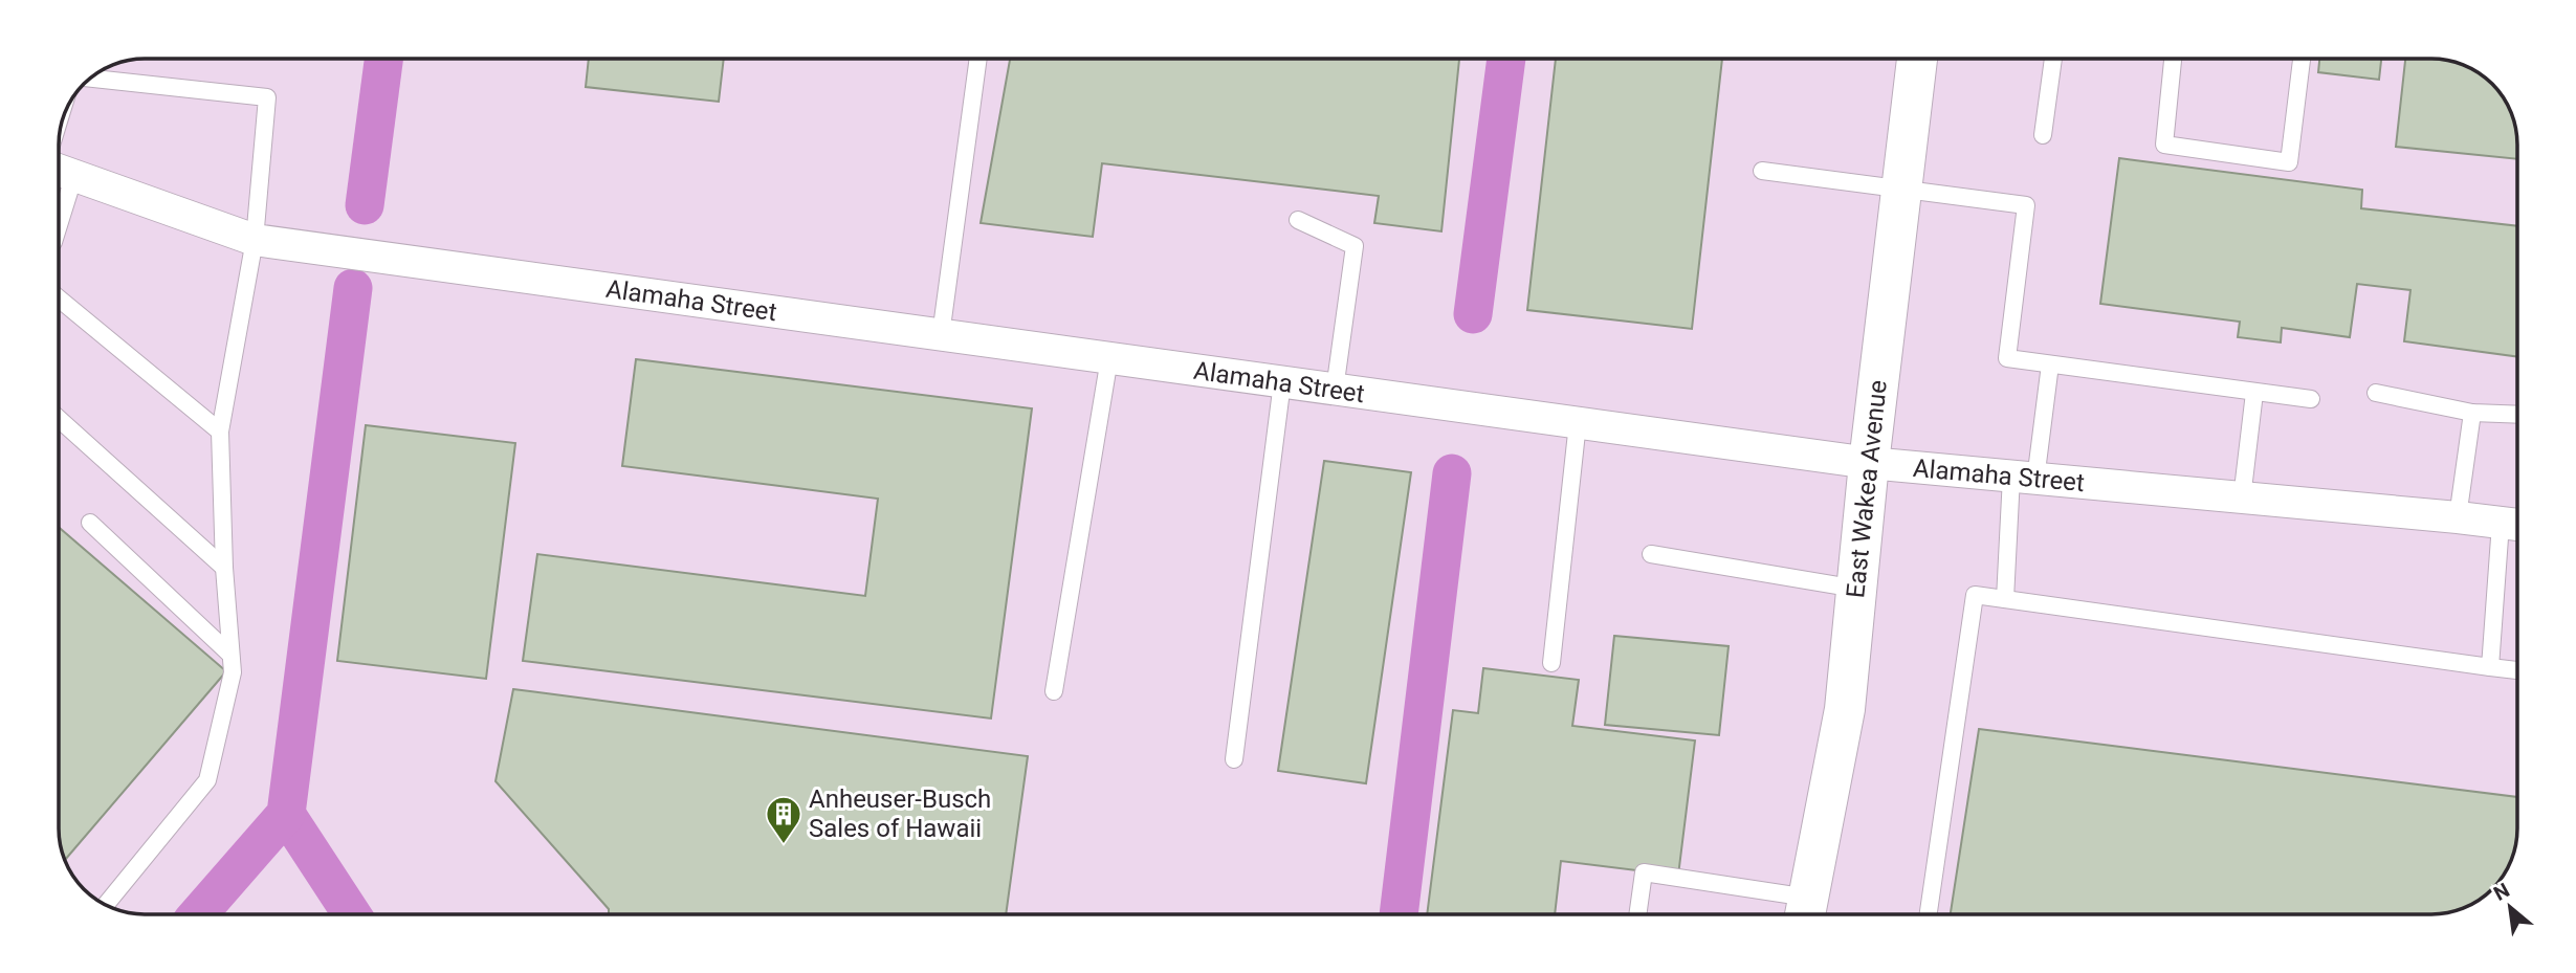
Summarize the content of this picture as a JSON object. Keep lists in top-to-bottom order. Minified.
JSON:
{"streets":{"street":["Alamaha Street","East Wakea Avenue"]},"crossings":[["Alamaha Street","East Wakea Avenue"]],"places":{"building":["Anheuser-Busch Sales of Hawaii"]},"north":"top left"}
